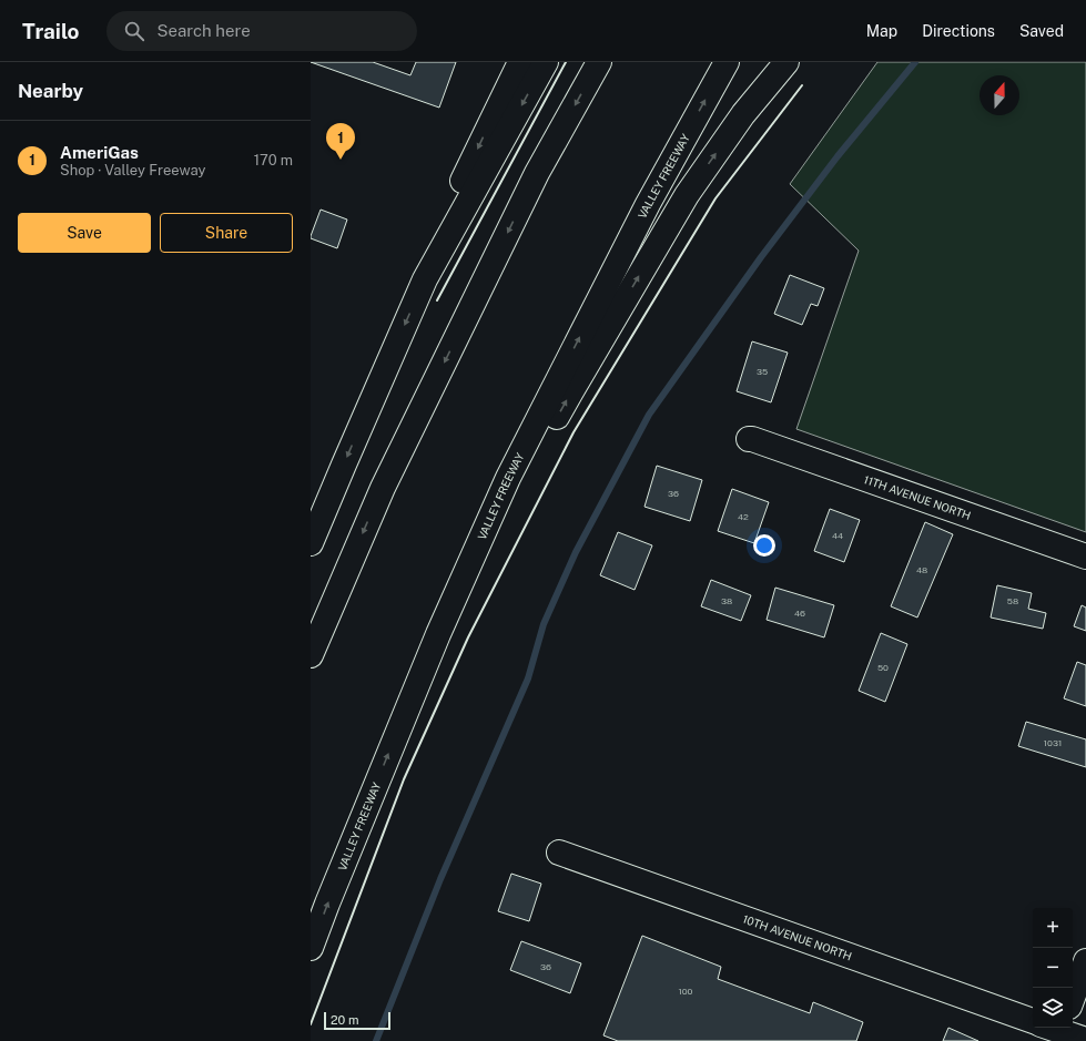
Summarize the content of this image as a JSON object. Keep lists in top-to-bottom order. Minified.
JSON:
{"streets":{"main road":["VALLEY FREEWAY","11TH AVENUE NORTH","10TH AVENUE NORTH"]},"house_numbers":["35","36","42","44","48","38","58","46","50","1031","36","100"],"scale_bar":"20 m","north":"top","page":{"header":"Trailo","search":"Search here","nav":["Map","Directions","Saved"],"heading":"Nearby","list":[{"mark":"1","name":"AmeriGas","note":"Shop · Valley Freeway","value":"170 m"}],"pins":"1","buttons":["Save","Share"],"map_buttons":["+","−"],"scale":"20 m"}}
